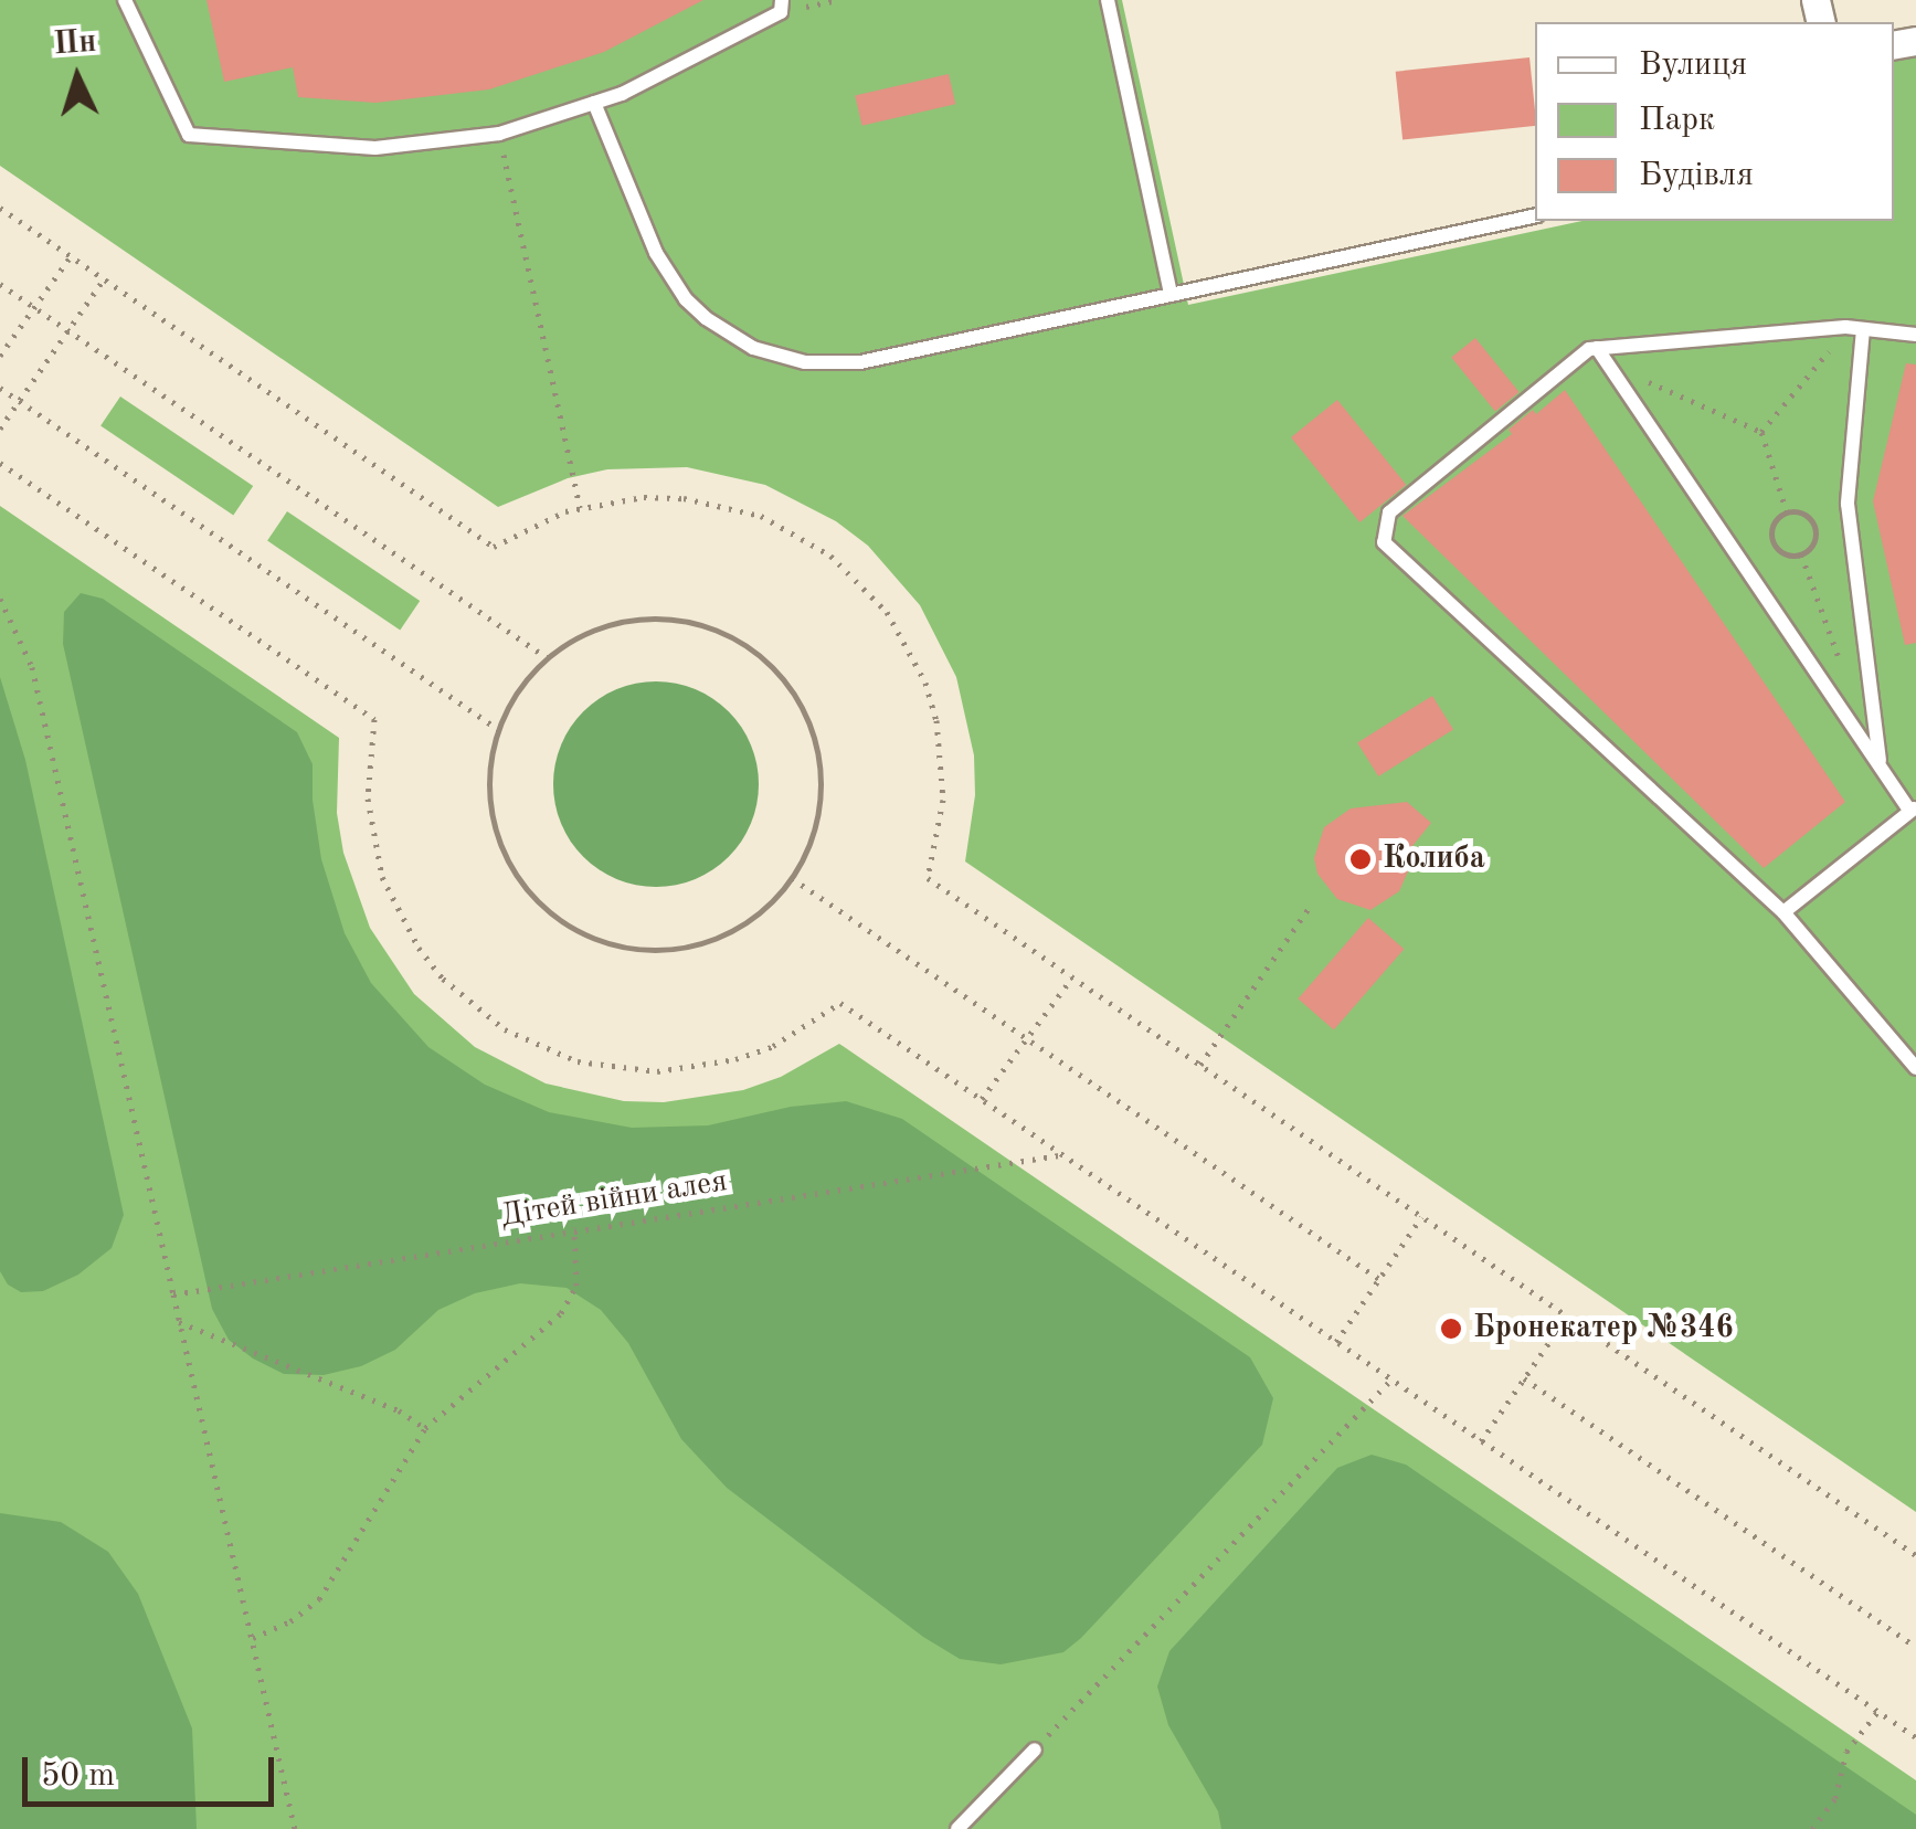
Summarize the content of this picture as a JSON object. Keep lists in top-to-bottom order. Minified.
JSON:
{"streets":{"path":["Дітей війни алея"]},"places":["Колиба","Бронекатер №346"],"legend":["Вулиця","Парк","Будівля"],"scale_bar":"50 m","north":"top"}
